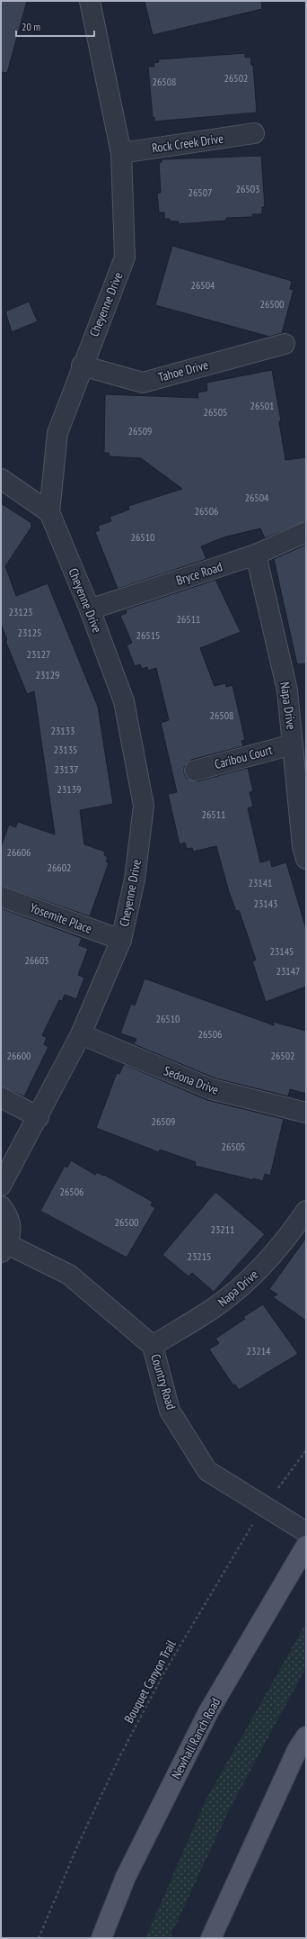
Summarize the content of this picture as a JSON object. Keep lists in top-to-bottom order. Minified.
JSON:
{"streets":{"main road":["Newhall Ranch Road"],"street":["Rock Creek Drive","Cheyenne Drive","Tahoe Drive","Bryce Road","Napa Drive","Caribou Court","Yosemite Place","Sedona Drive","Country Road"],"path":["Bouquet Canyon Trail"]},"crossings":[["Rock Creek Drive","Cheyenne Drive"],["Cheyenne Drive","Tahoe Drive"],["Cheyenne Drive","Bryce Road"],["Cheyenne Drive","Yosemite Place"],["Cheyenne Drive","Sedona Drive"],["Bryce Road","Napa Drive"],["Napa Drive","Caribou Court"],["Napa Drive","Country Road"],["Country Road","Bouquet Canyon Trail"]],"house_numbers":["26502","26508","26503","26507","26504","26500","26501","26505","26509","26504","26506","26510","23123","26511","23125","26515","23127","23129","26508","23133","23135","23137","23139","26511","26606","26602","23141","23143","23145","26603","23147","26510","26506","26600","26502","26509","26505","26506","26500","23211","23215","23214"],"scale_bar":"20 m"}
